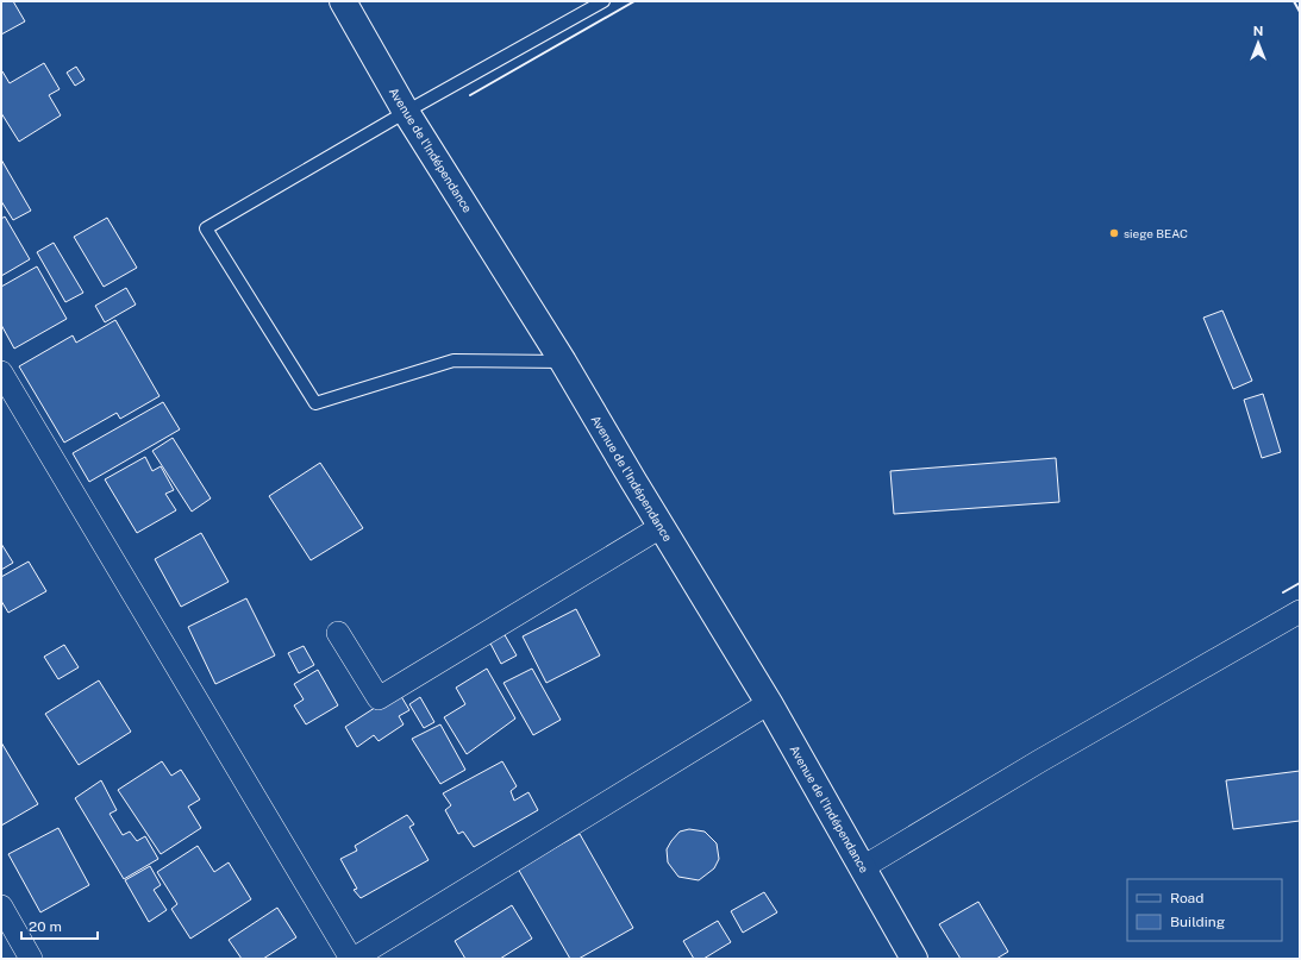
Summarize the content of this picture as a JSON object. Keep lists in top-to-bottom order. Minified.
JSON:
{"streets":{"main road":["Avenue de l'Indépendance"]},"places":["siege BEAC"],"legend":["Road","Building"],"scale_bar":"20 m","north":"top"}
